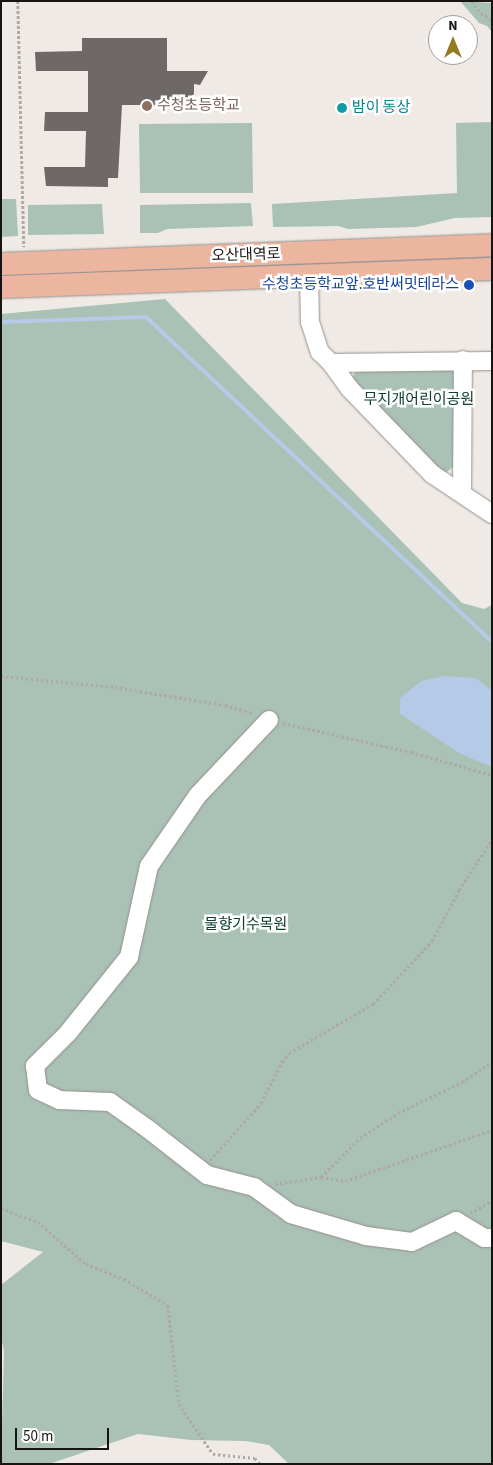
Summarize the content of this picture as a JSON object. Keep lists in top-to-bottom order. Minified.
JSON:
{"streets":{"main road":["오산대역로"]},"parks":["무지개어린이공원","물향기수목원"],"places":["수청초등학교","밤이 동상","수청초등학교앞.호반써밋테라스"],"scale_bar":"50 m","north":"top"}
